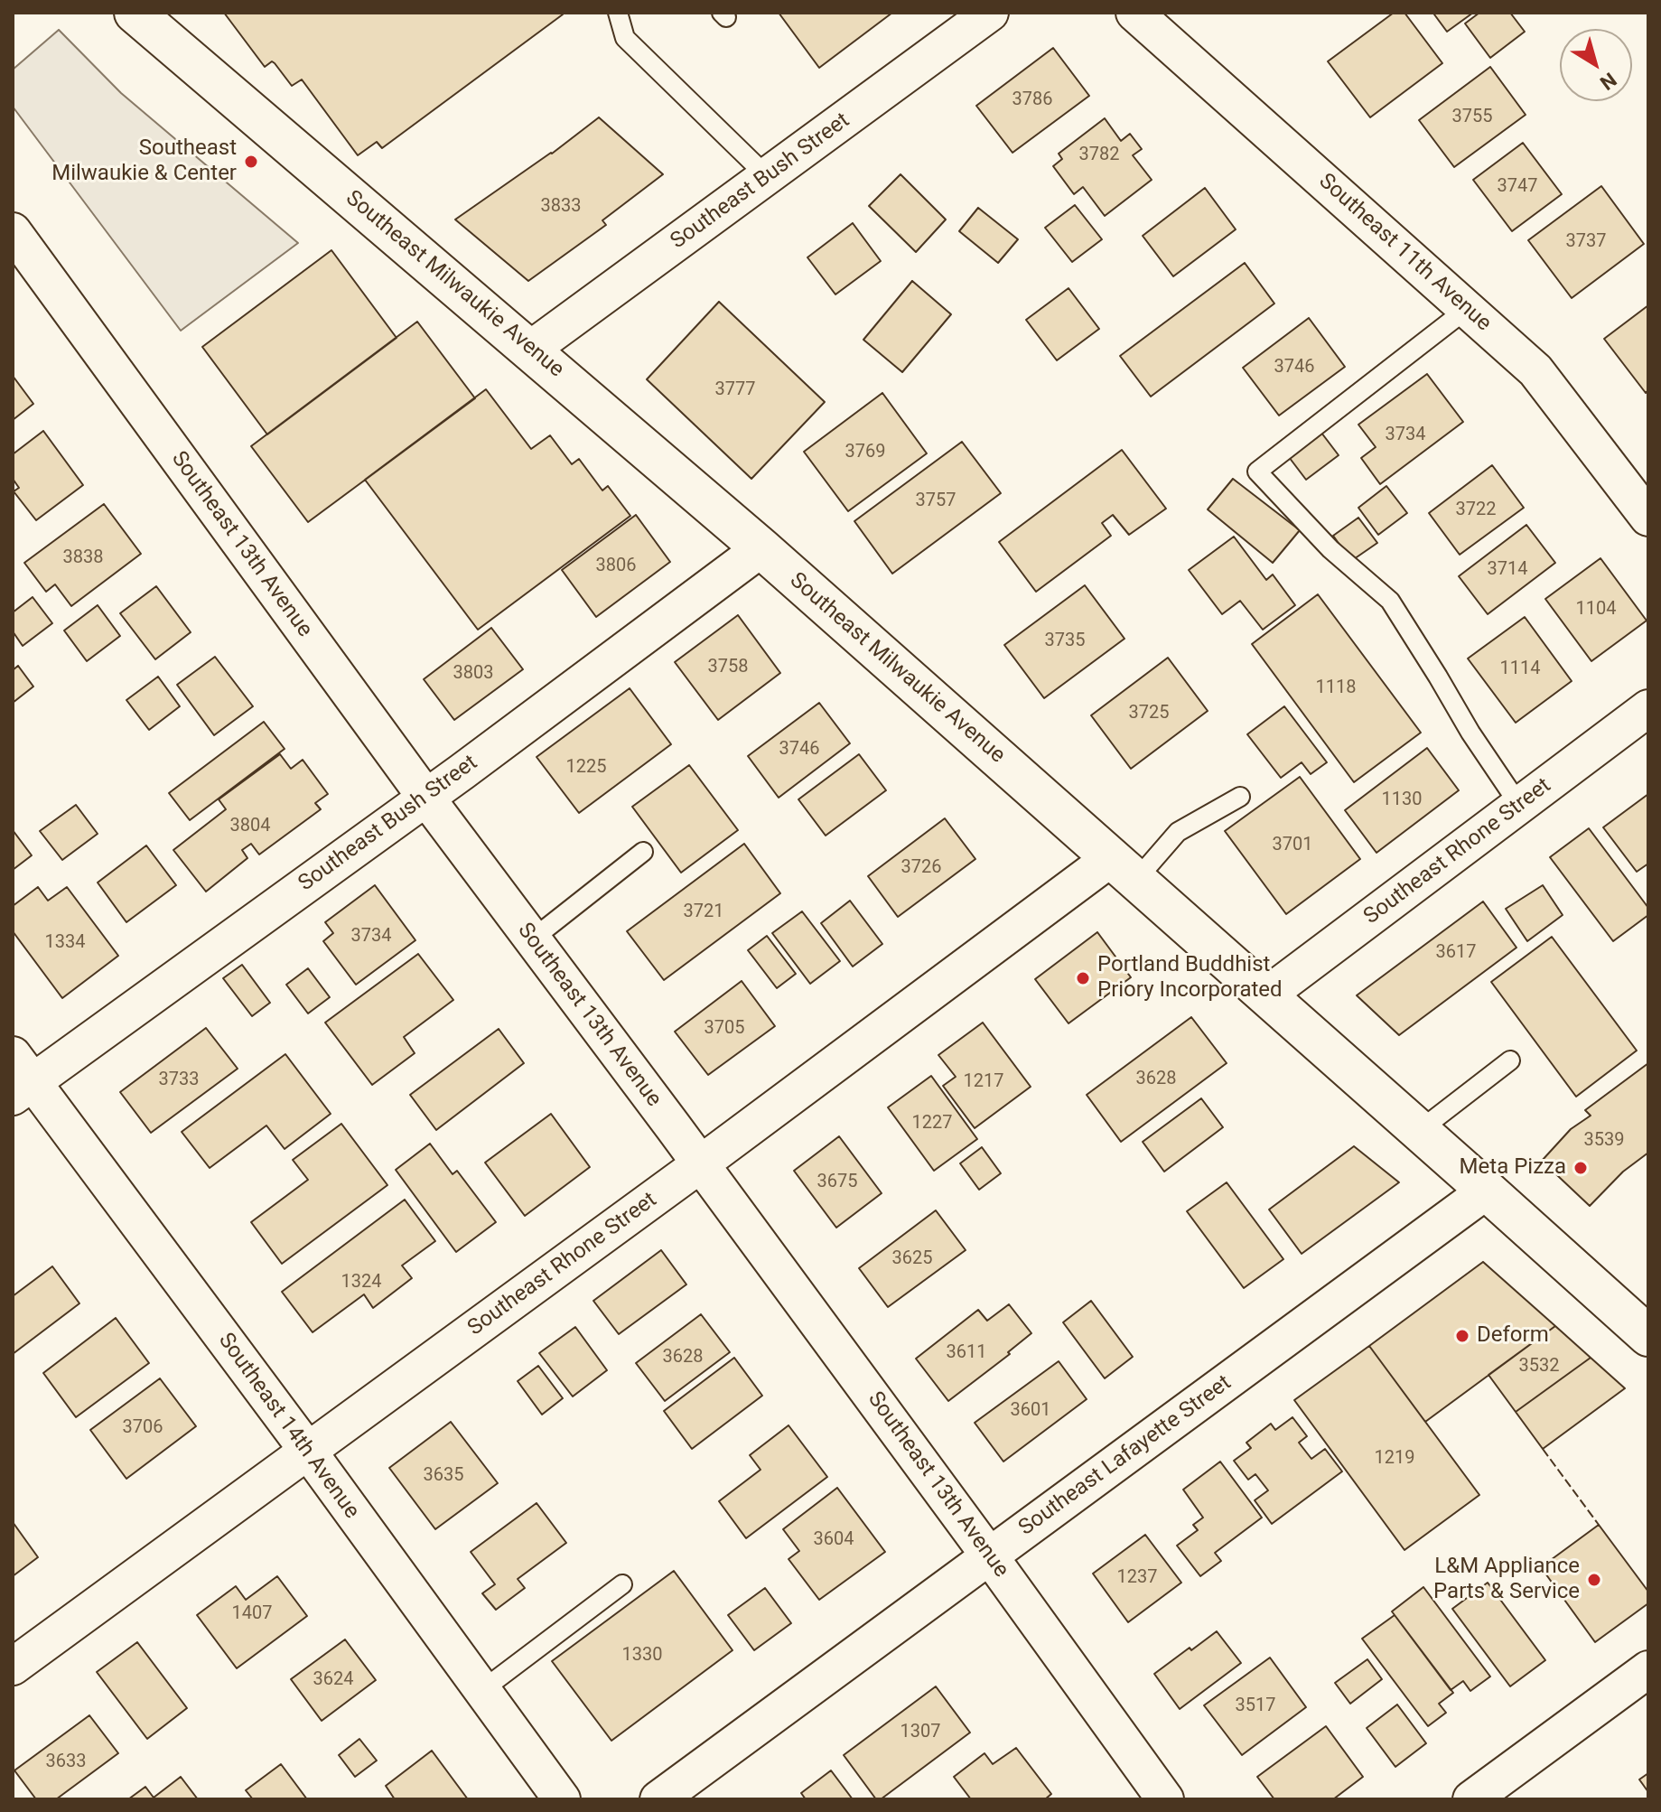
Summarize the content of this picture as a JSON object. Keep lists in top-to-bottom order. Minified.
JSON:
{"streets":{"main road":["Southeast Milwaukie Avenue"],"street":["Southeast Bush Street","Southeast 11th Avenue","Southeast 13th Avenue","Southeast Rhone Street","Southeast 14th Avenue","Southeast Lafayette Street"]},"crossings":[["Southeast Bush Street","Southeast Milwaukie Avenue"],["Southeast Bush Street","Southeast 13th Avenue"],["Southeast Bush Street","Southeast 14th Avenue"],["Southeast Milwaukie Avenue","Southeast Rhone Street"],["Southeast Milwaukie Avenue","Southeast Lafayette Street"],["Southeast 13th Avenue","Southeast Rhone Street"],["Southeast 13th Avenue","Southeast Lafayette Street"],["Southeast Rhone Street","Southeast 14th Avenue"]],"places":["Southeast Milwaukie & Center","Portland Buddhist Priory Incorporated","Meta Pizza","Deform","L&M Appliance Parts & Service"],"house_numbers":["3786","3755","3782","3747","3833","3737","3746","3777","3734","3769","3757","3722","3838","3806","3714","1104","3735","3758","1114","3803","1118","3725","3746","1225","1130","3804","3701","3726","3721","3734","1334","3617","3705","3628","3733","1217","1227","3539","3675","3625","1324","3611","3628","3532","3601","3706","1219","3635","3604","1237","1407","1330","3624","3517","1307","3633"],"north":"bottom right"}
